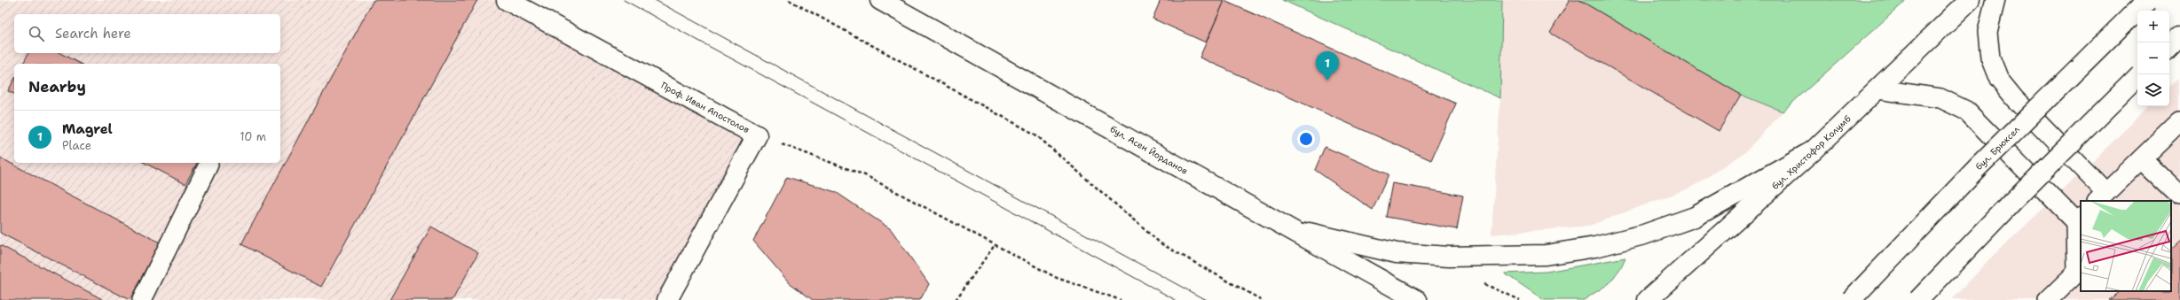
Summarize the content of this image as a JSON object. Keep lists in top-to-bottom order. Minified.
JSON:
{"streets":{"main road":["Проф. Иван Апостолов","бул. Брюксел","бул. Асен Йорданов","бул. Христофор Колумб"]},"page":{"map_buttons":["+","−"],"search":"Search here","pins":"1","heading":"Nearby","list":[{"mark":"1","name":"Magrel","note":"Place","value":"10 m"}]}}
